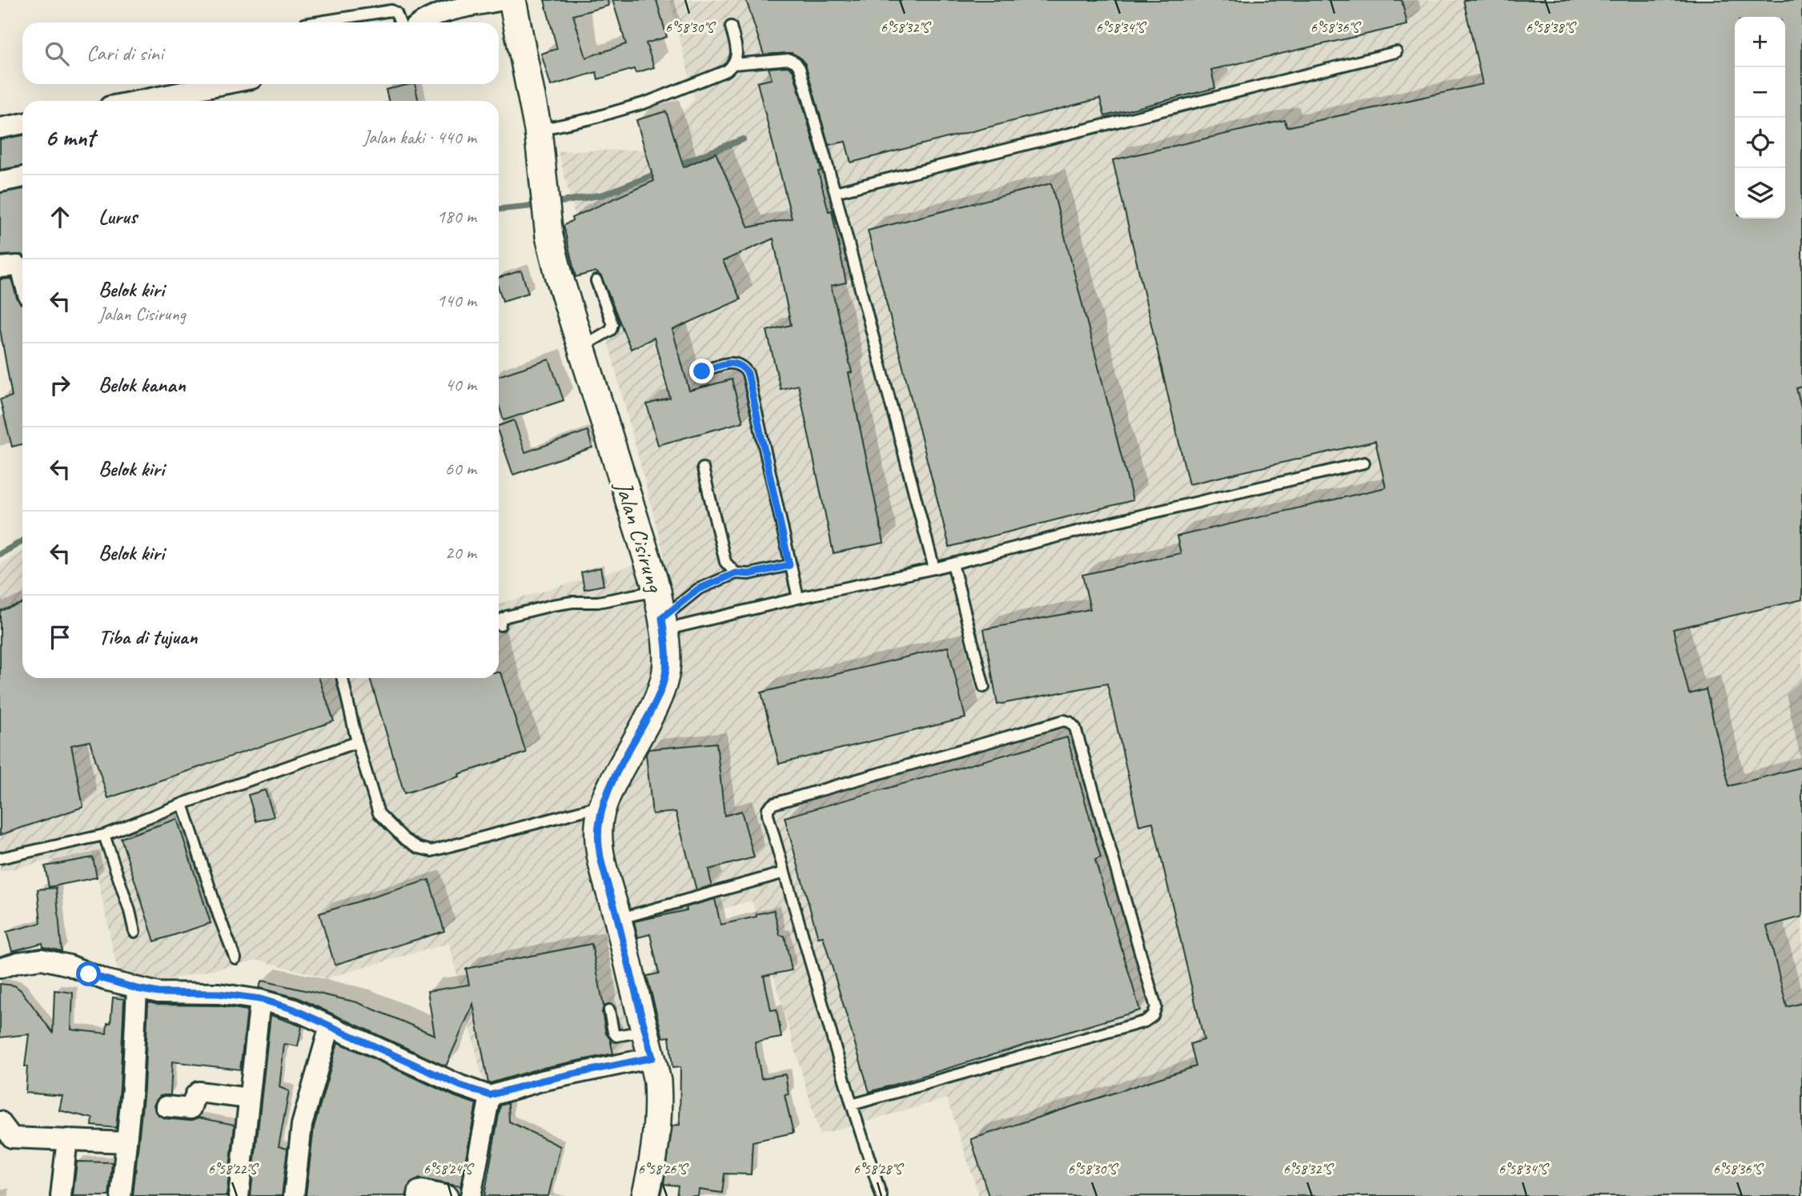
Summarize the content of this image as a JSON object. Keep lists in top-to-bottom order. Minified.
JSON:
{"streets":{"main road":["Jalan Cisirung"]},"page":{"map_buttons":["+","−"],"search":"Cari di sini","heading":["6 mnt","Jalan kaki · 440 m"],"list":[["Lurus","180 m"],["Belok kiri","Jalan Cisirung","140 m"],["Belok kanan","40 m"],["Belok kiri","60 m"],["Belok kiri","20 m"],"Tiba di tujuan"]},"coordinates":["6°58'30\"S","6°58'32\"S","6°58'34\"S","6°58'36\"S","6°58'38\"S","6°58'22\"S","6°58'24\"S","6°58'26\"S","6°58'28\"S"]}
